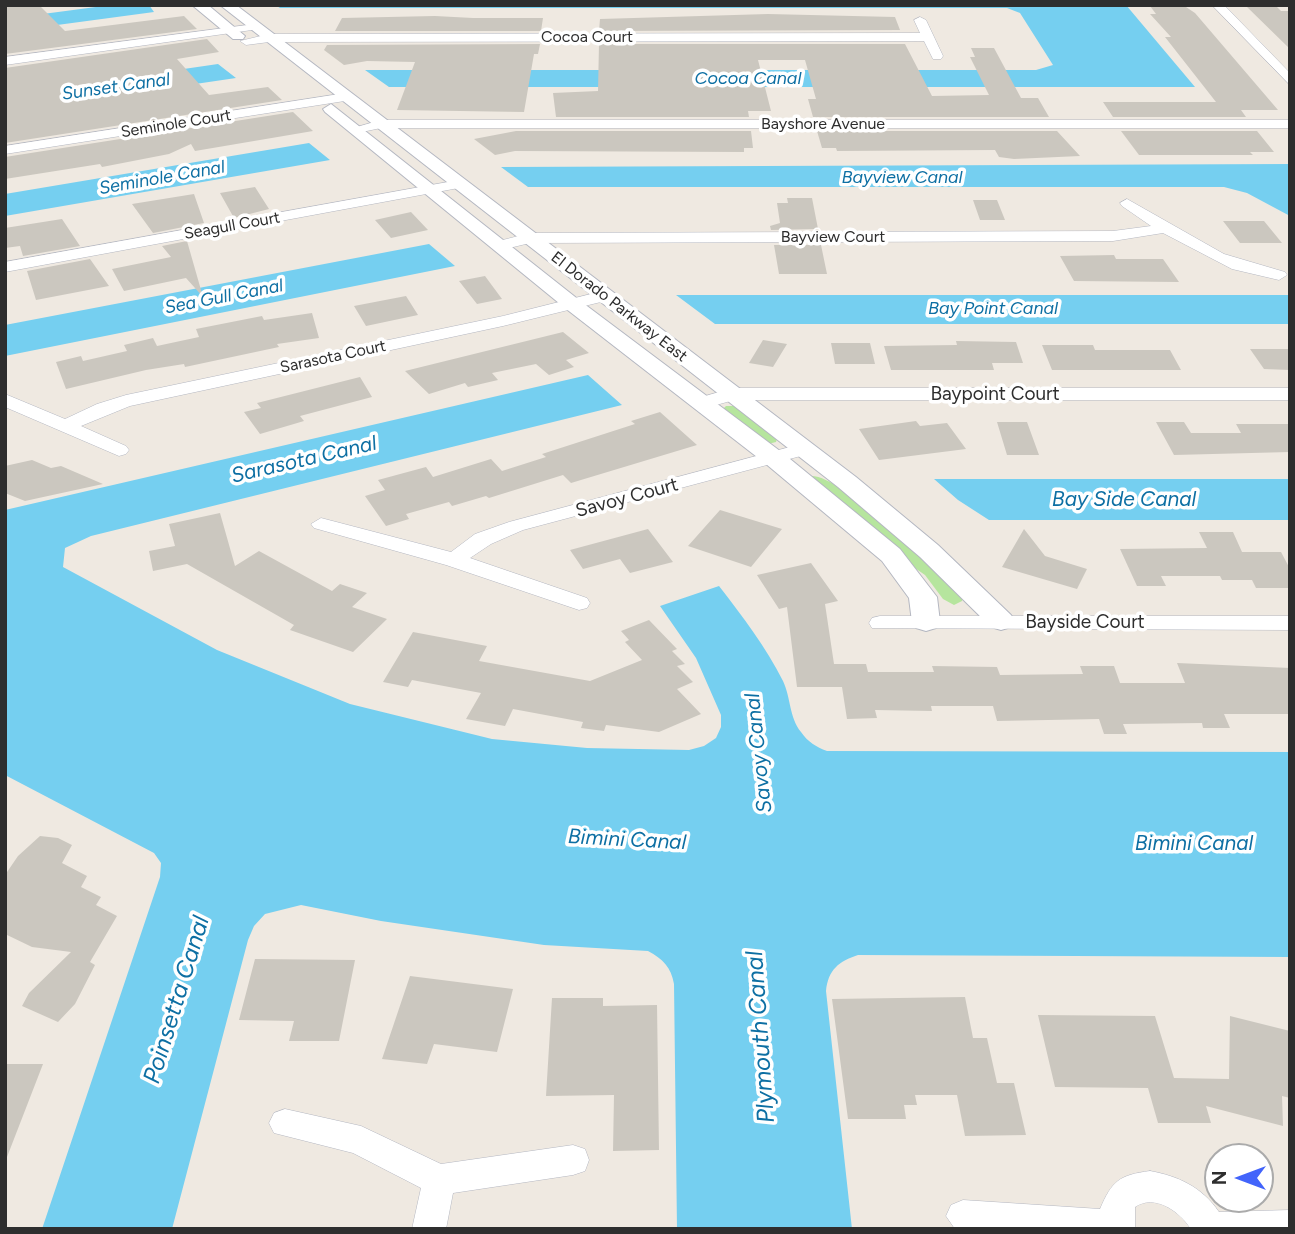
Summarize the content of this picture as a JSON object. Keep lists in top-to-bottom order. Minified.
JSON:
{"streets":{"street":["Cocoa Court","Seminole Court","Bayshore Avenue","Seagull Court","Bayview Court","El Dorado Parkway East","Sarasota Court","Baypoint Court","Savoy Court","Bayside Court"]},"crossings":[["Cocoa Court","El Dorado Parkway East"],["Seminole Court","El Dorado Parkway East"],["Bayshore Avenue","El Dorado Parkway East"],["Seagull Court","El Dorado Parkway East"],["Bayview Court","El Dorado Parkway East"],["El Dorado Parkway East","Sarasota Court"],["El Dorado Parkway East","Baypoint Court"],["El Dorado Parkway East","Savoy Court"],["El Dorado Parkway East","Bayside Court"]],"water":["Cocoa Canal","Sunset Canal","Seminole Canal","Bayview Canal","Sea Gull Canal","Bay Point Canal","Sarasota Canal","Bay Side Canal","Savoy Canal","Bimini Canal","Poinsetta Canal","Plymouth Canal"],"north":"left"}
